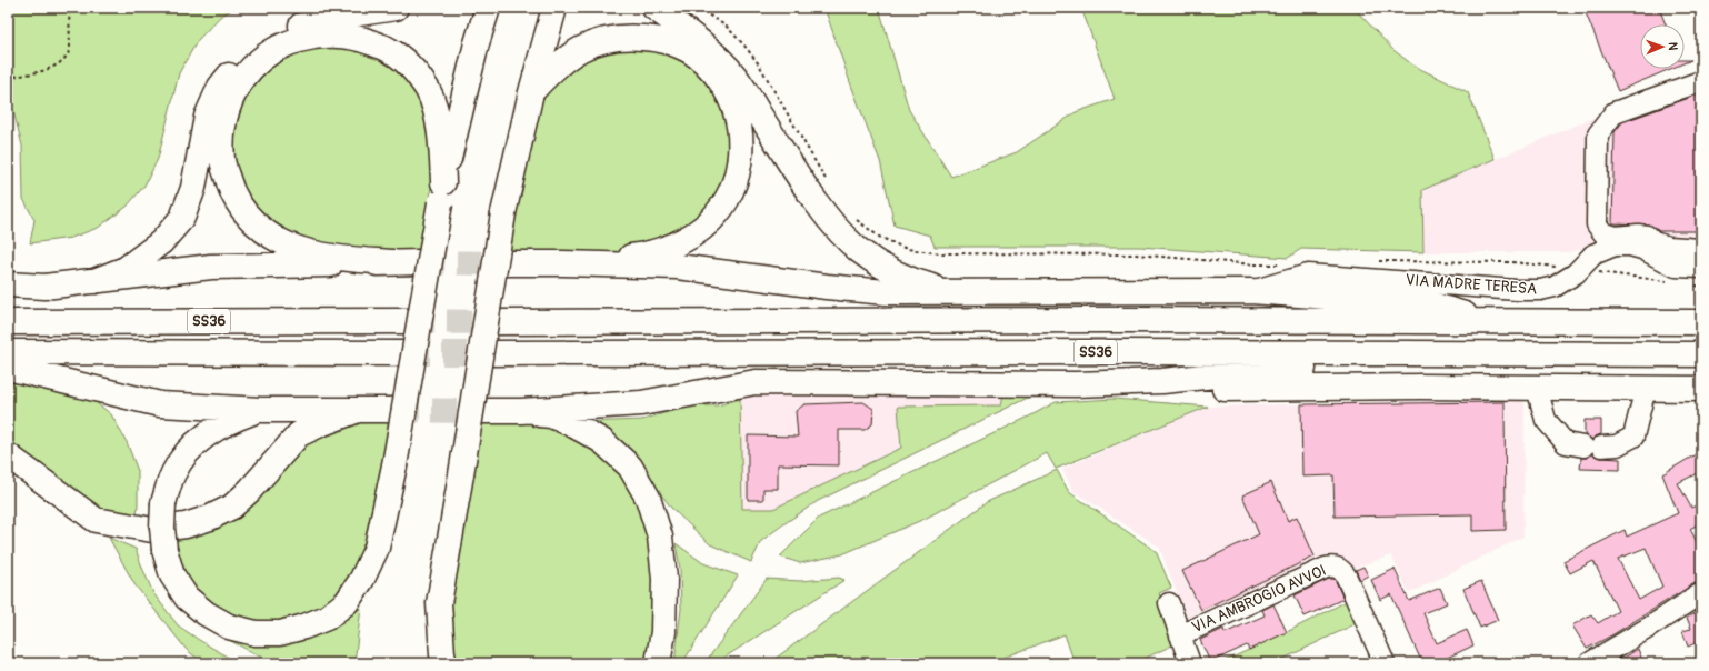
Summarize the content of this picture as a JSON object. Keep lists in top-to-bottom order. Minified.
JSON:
{"streets":{"highway":["SS36"],"street":["VIA MADRE TERESA","VIA AMBROGIO AVVOI"]},"north":"right"}
